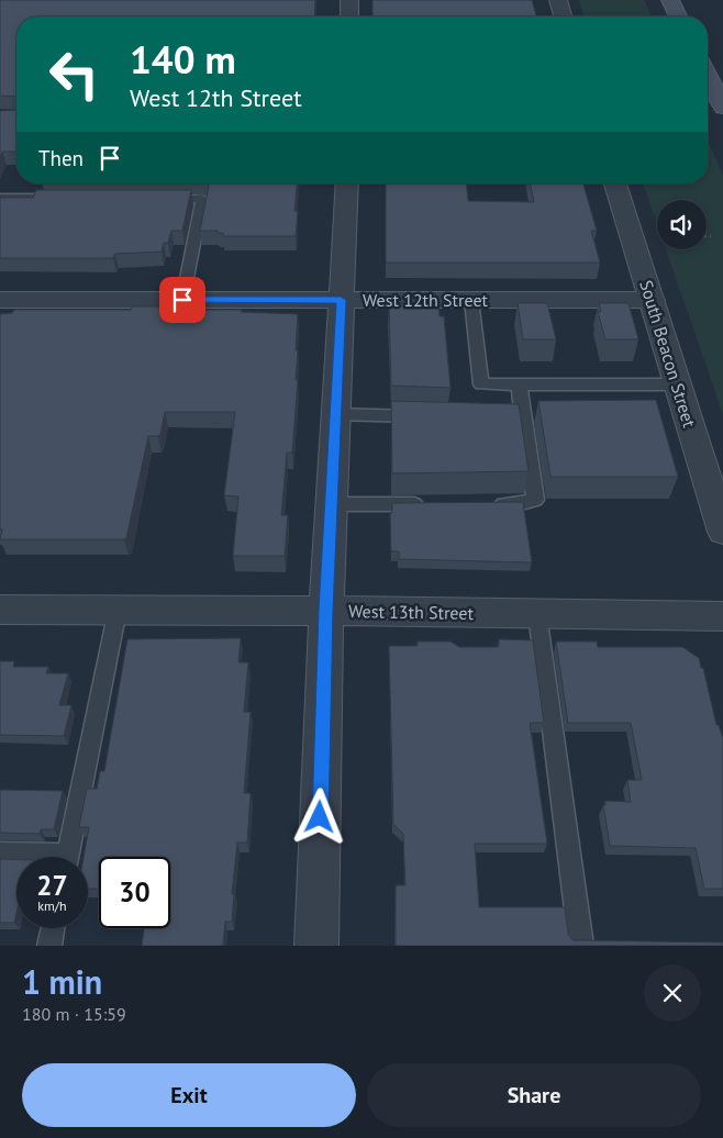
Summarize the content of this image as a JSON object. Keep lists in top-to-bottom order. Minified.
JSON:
{"streets":{"street":["West 12th Street","South Beacon Street","West 13th Street"]},"crossings":[["West 12th Street","South Beacon Street"]],"page":{"turn":["140 m","West 12th Street"],"then":"Then","speed":"27 km/h","limit":"30","heading":["1 min","180 m · 15:59"],"buttons":["Exit","Share"]}}
